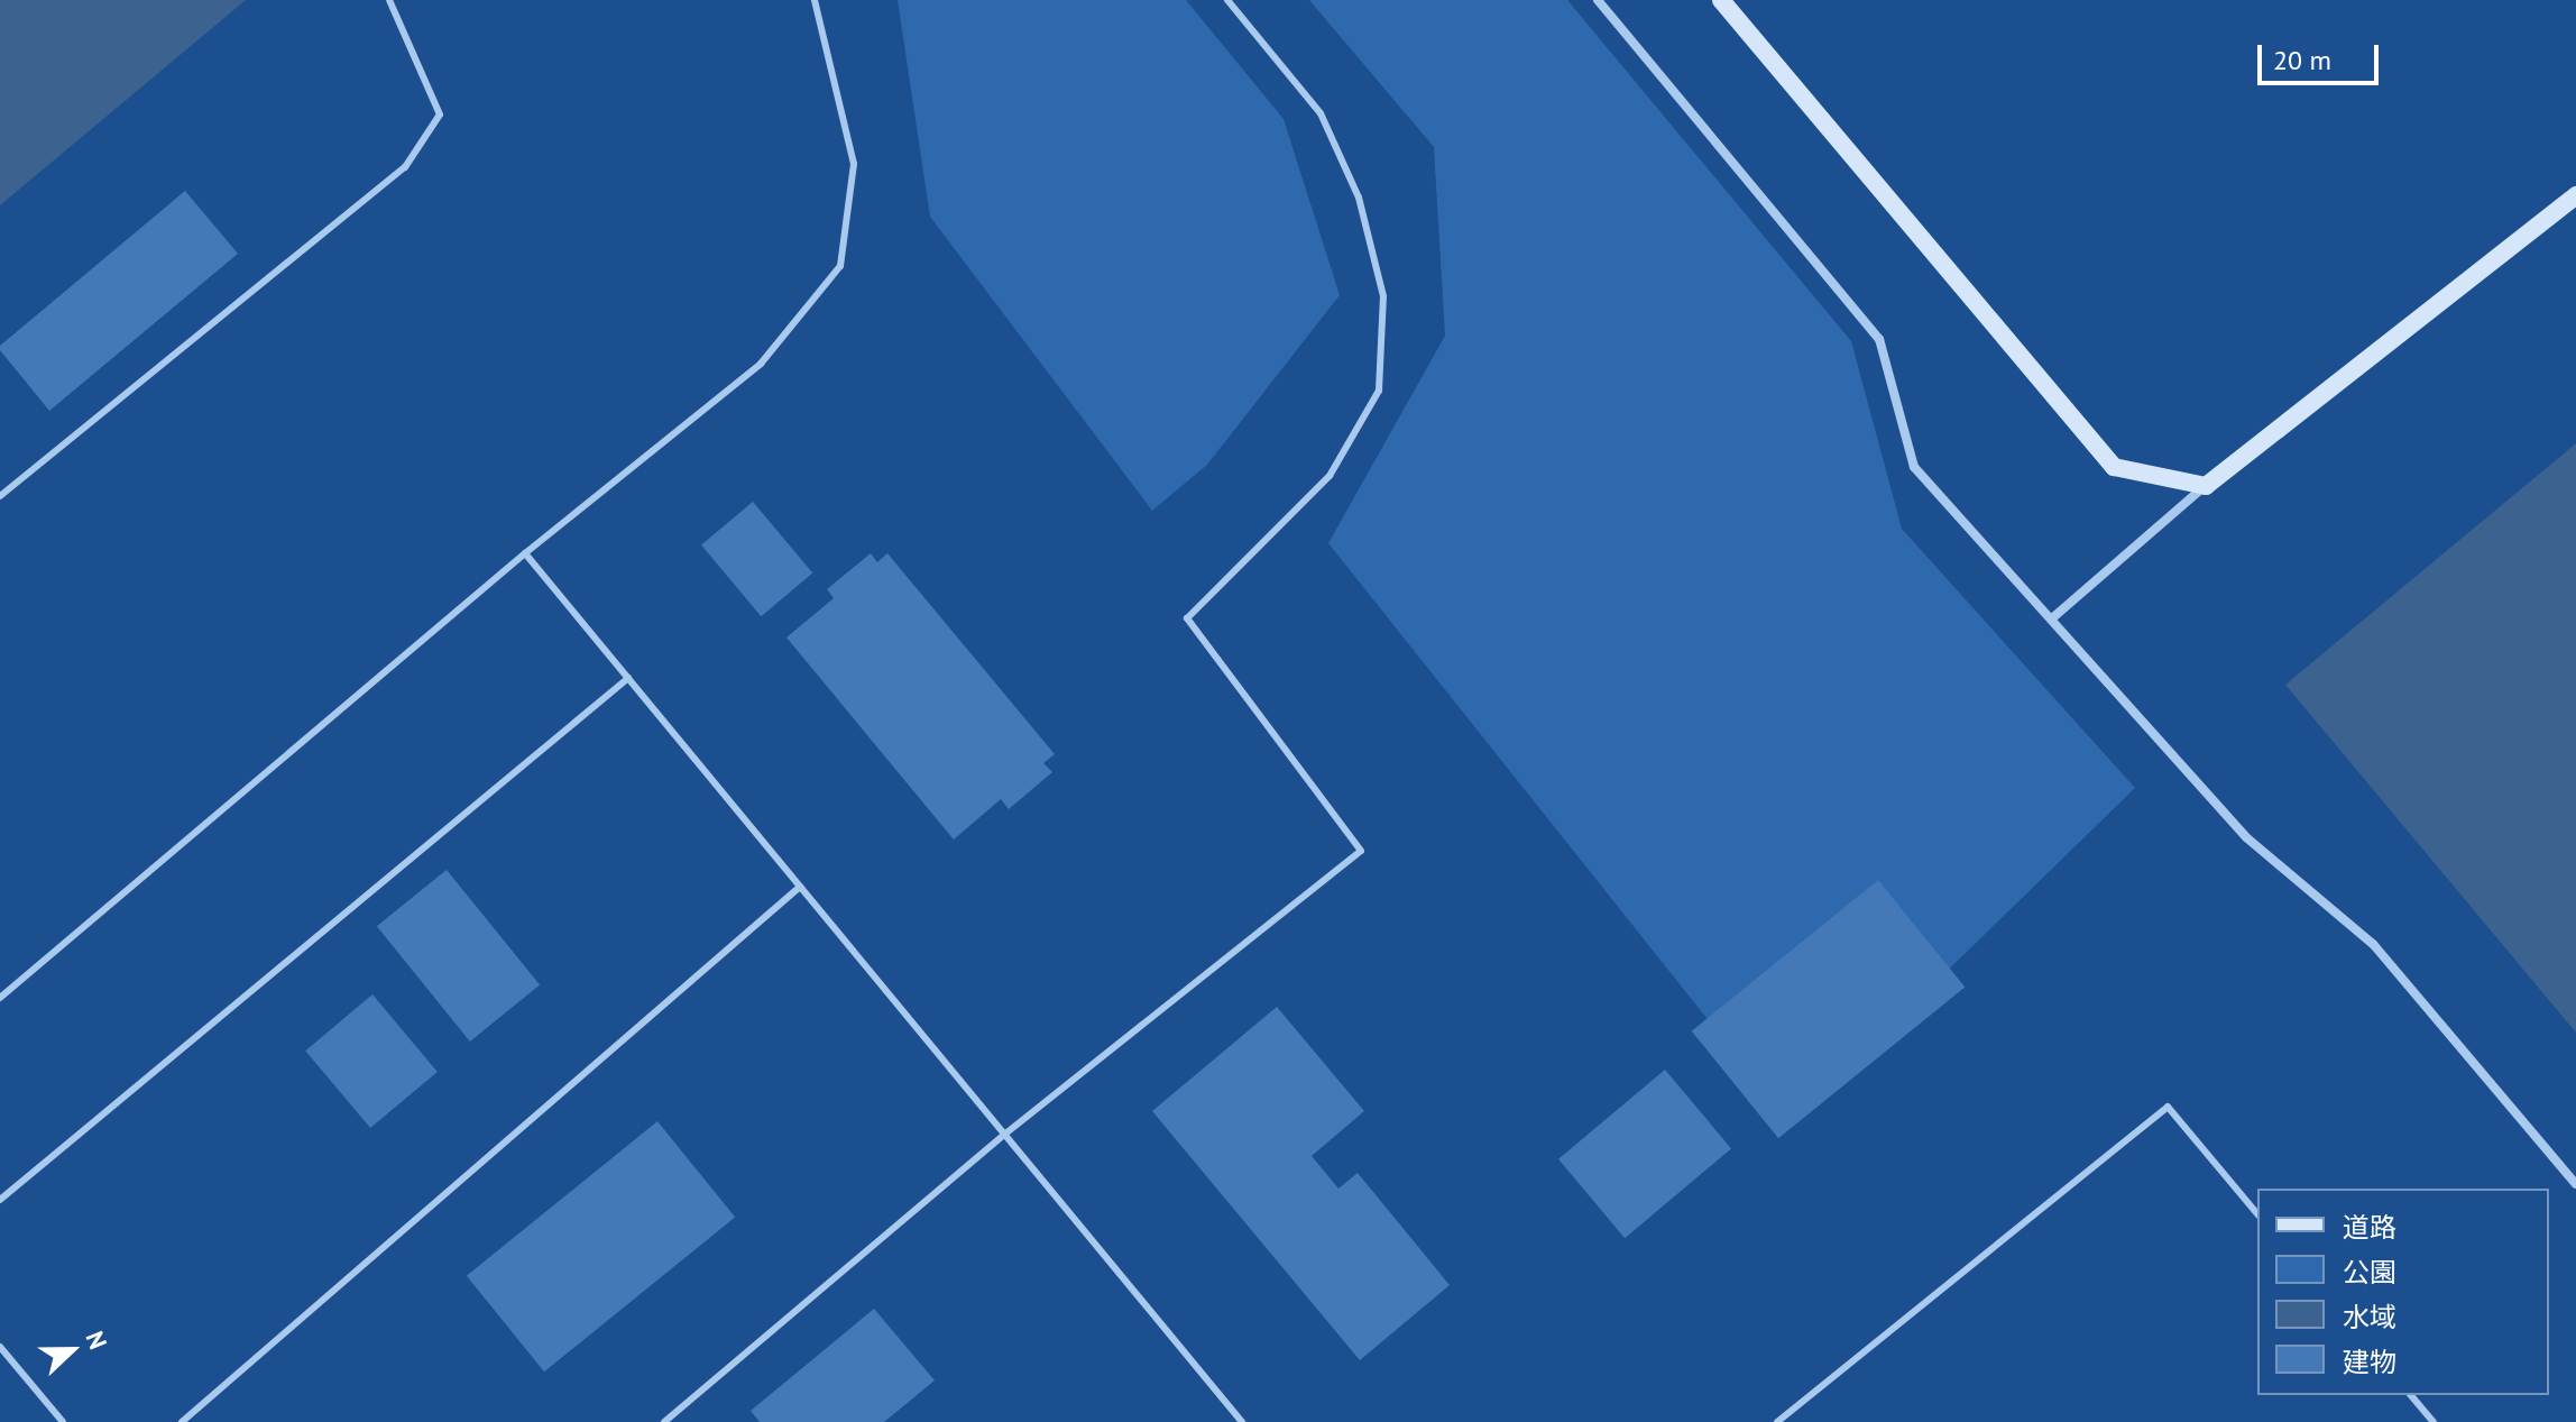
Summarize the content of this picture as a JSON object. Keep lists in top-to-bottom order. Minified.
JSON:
{"legend":["道路","公園","水域","建物"],"scale_bar":"20 m","north":"right"}
